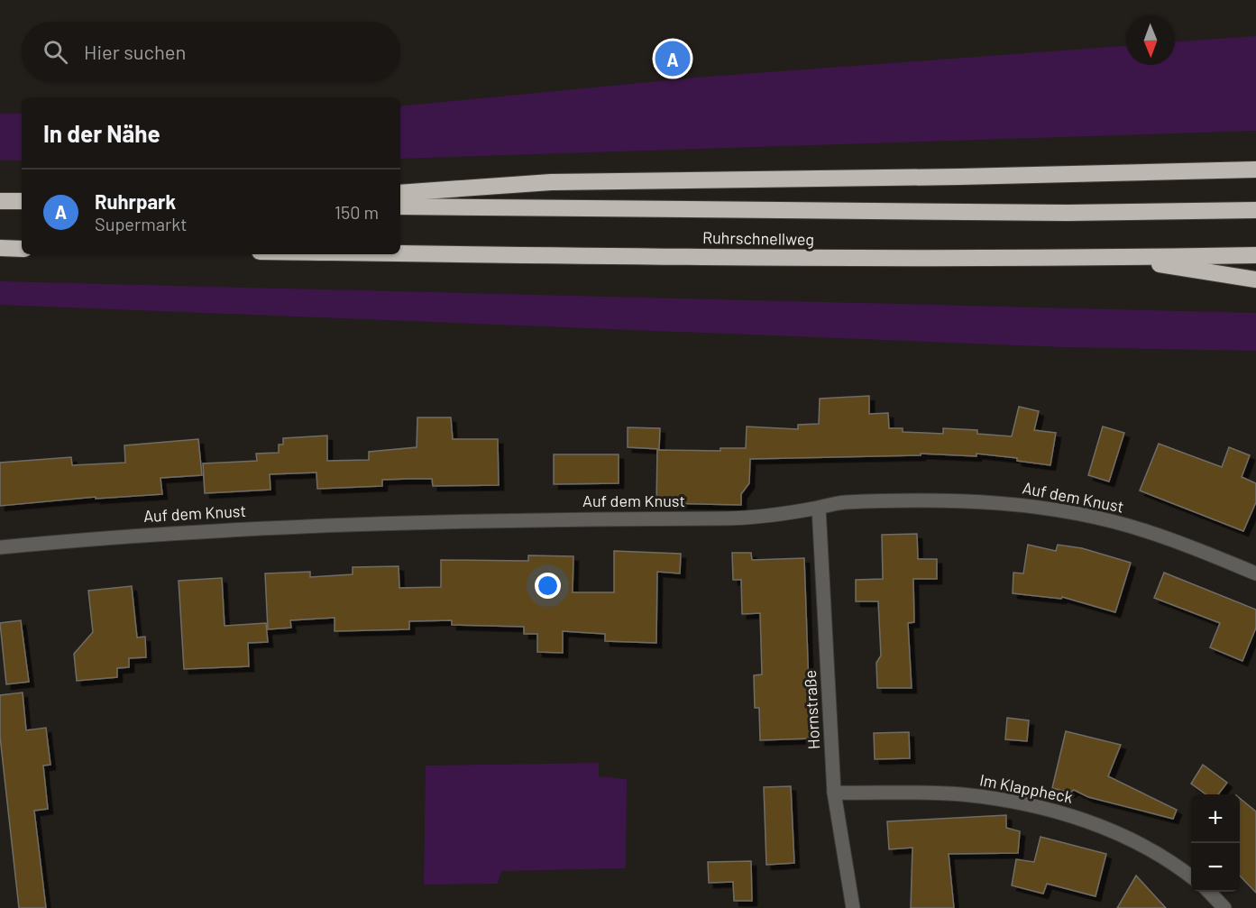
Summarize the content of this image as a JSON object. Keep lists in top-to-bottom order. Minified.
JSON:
{"streets":{"highway":["Ruhrschnellweg"],"street":["Auf dem Knust","Hornstraße","Im Klappheck"]},"crossings":[["Auf dem Knust","Hornstraße"],["Hornstraße","Im Klappheck"]],"north":"bottom","page":{"search":"Hier suchen","pins":"A","heading":"In der Nähe","list":[{"mark":"A","name":"Ruhrpark","note":"Supermarkt","value":"150 m"}],"map_buttons":["+","−"]}}
